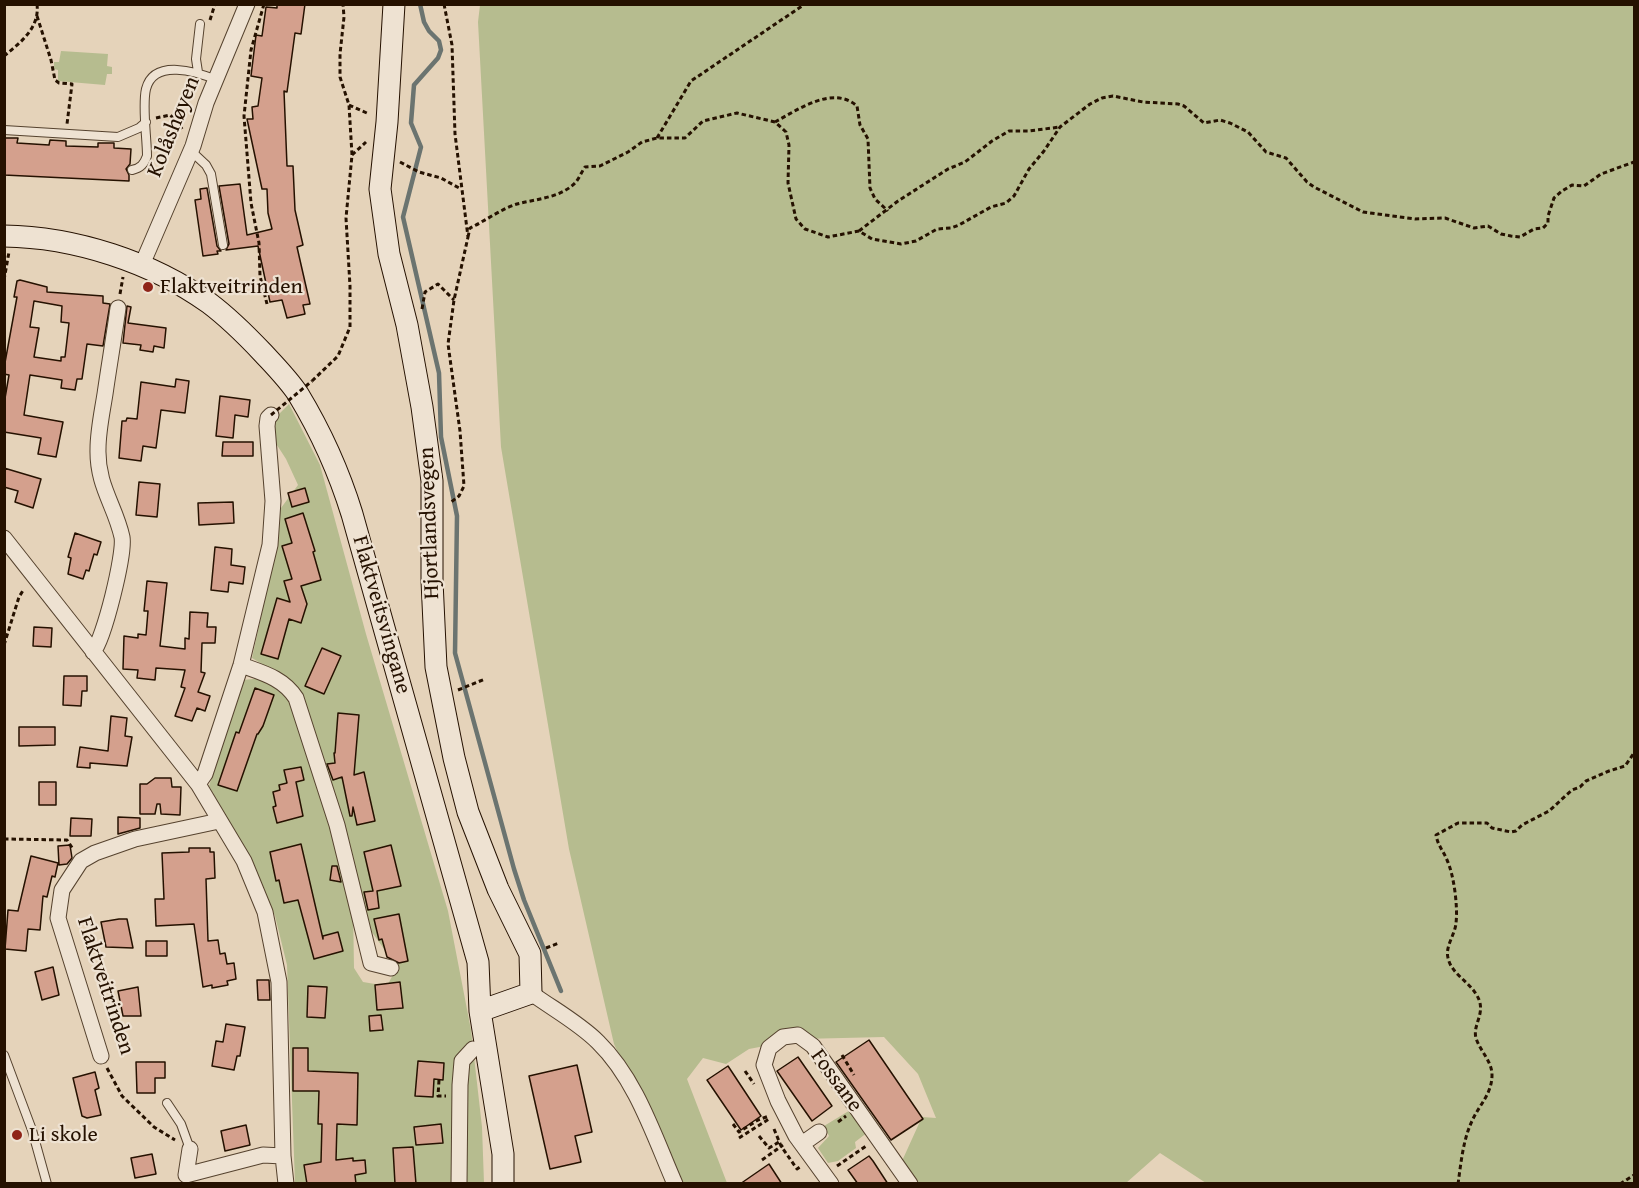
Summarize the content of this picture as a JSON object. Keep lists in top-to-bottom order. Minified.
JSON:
{"streets":{"main road":["Hjortlandsvegen","Flaktveitsvingane"],"street":["Kolåshøyen","Flaktveitrinden","Fossane"]},"crossings":[["Kolåshøyen","Flaktveitsvingane"]],"places":["Flaktveitrinden","Li skole"]}
